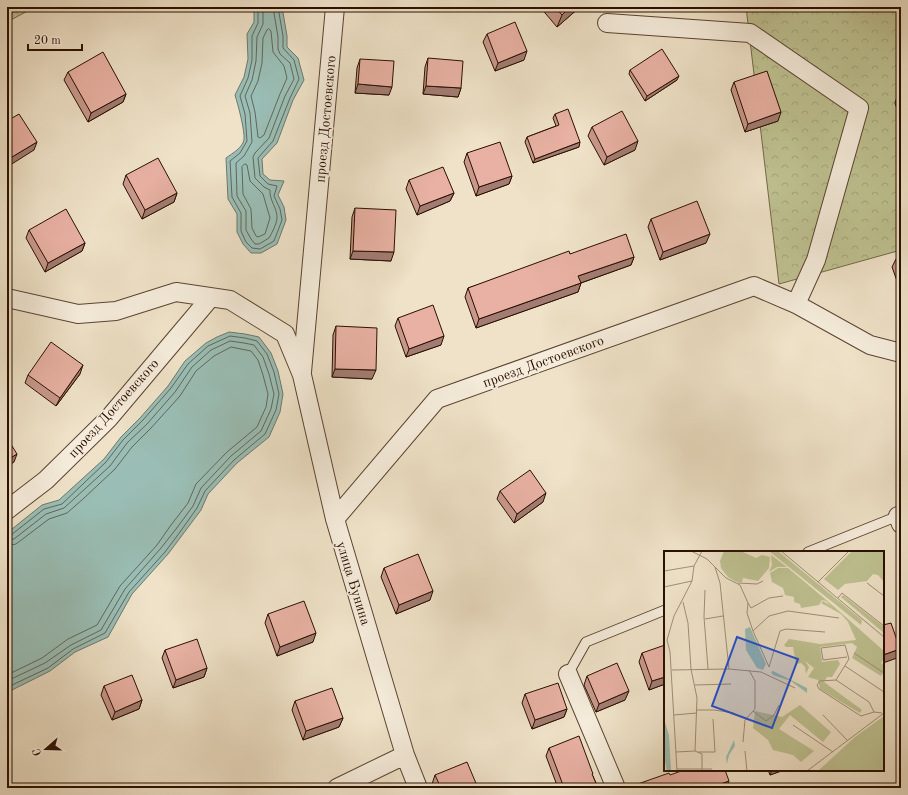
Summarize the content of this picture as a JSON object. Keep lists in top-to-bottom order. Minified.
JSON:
{"streets":{"street":["проезд Достоевского","улица Бунина"]},"crossings":[["проезд Достоевского","улица Бунина"]],"scale_bar":"20 m","north":"left"}
